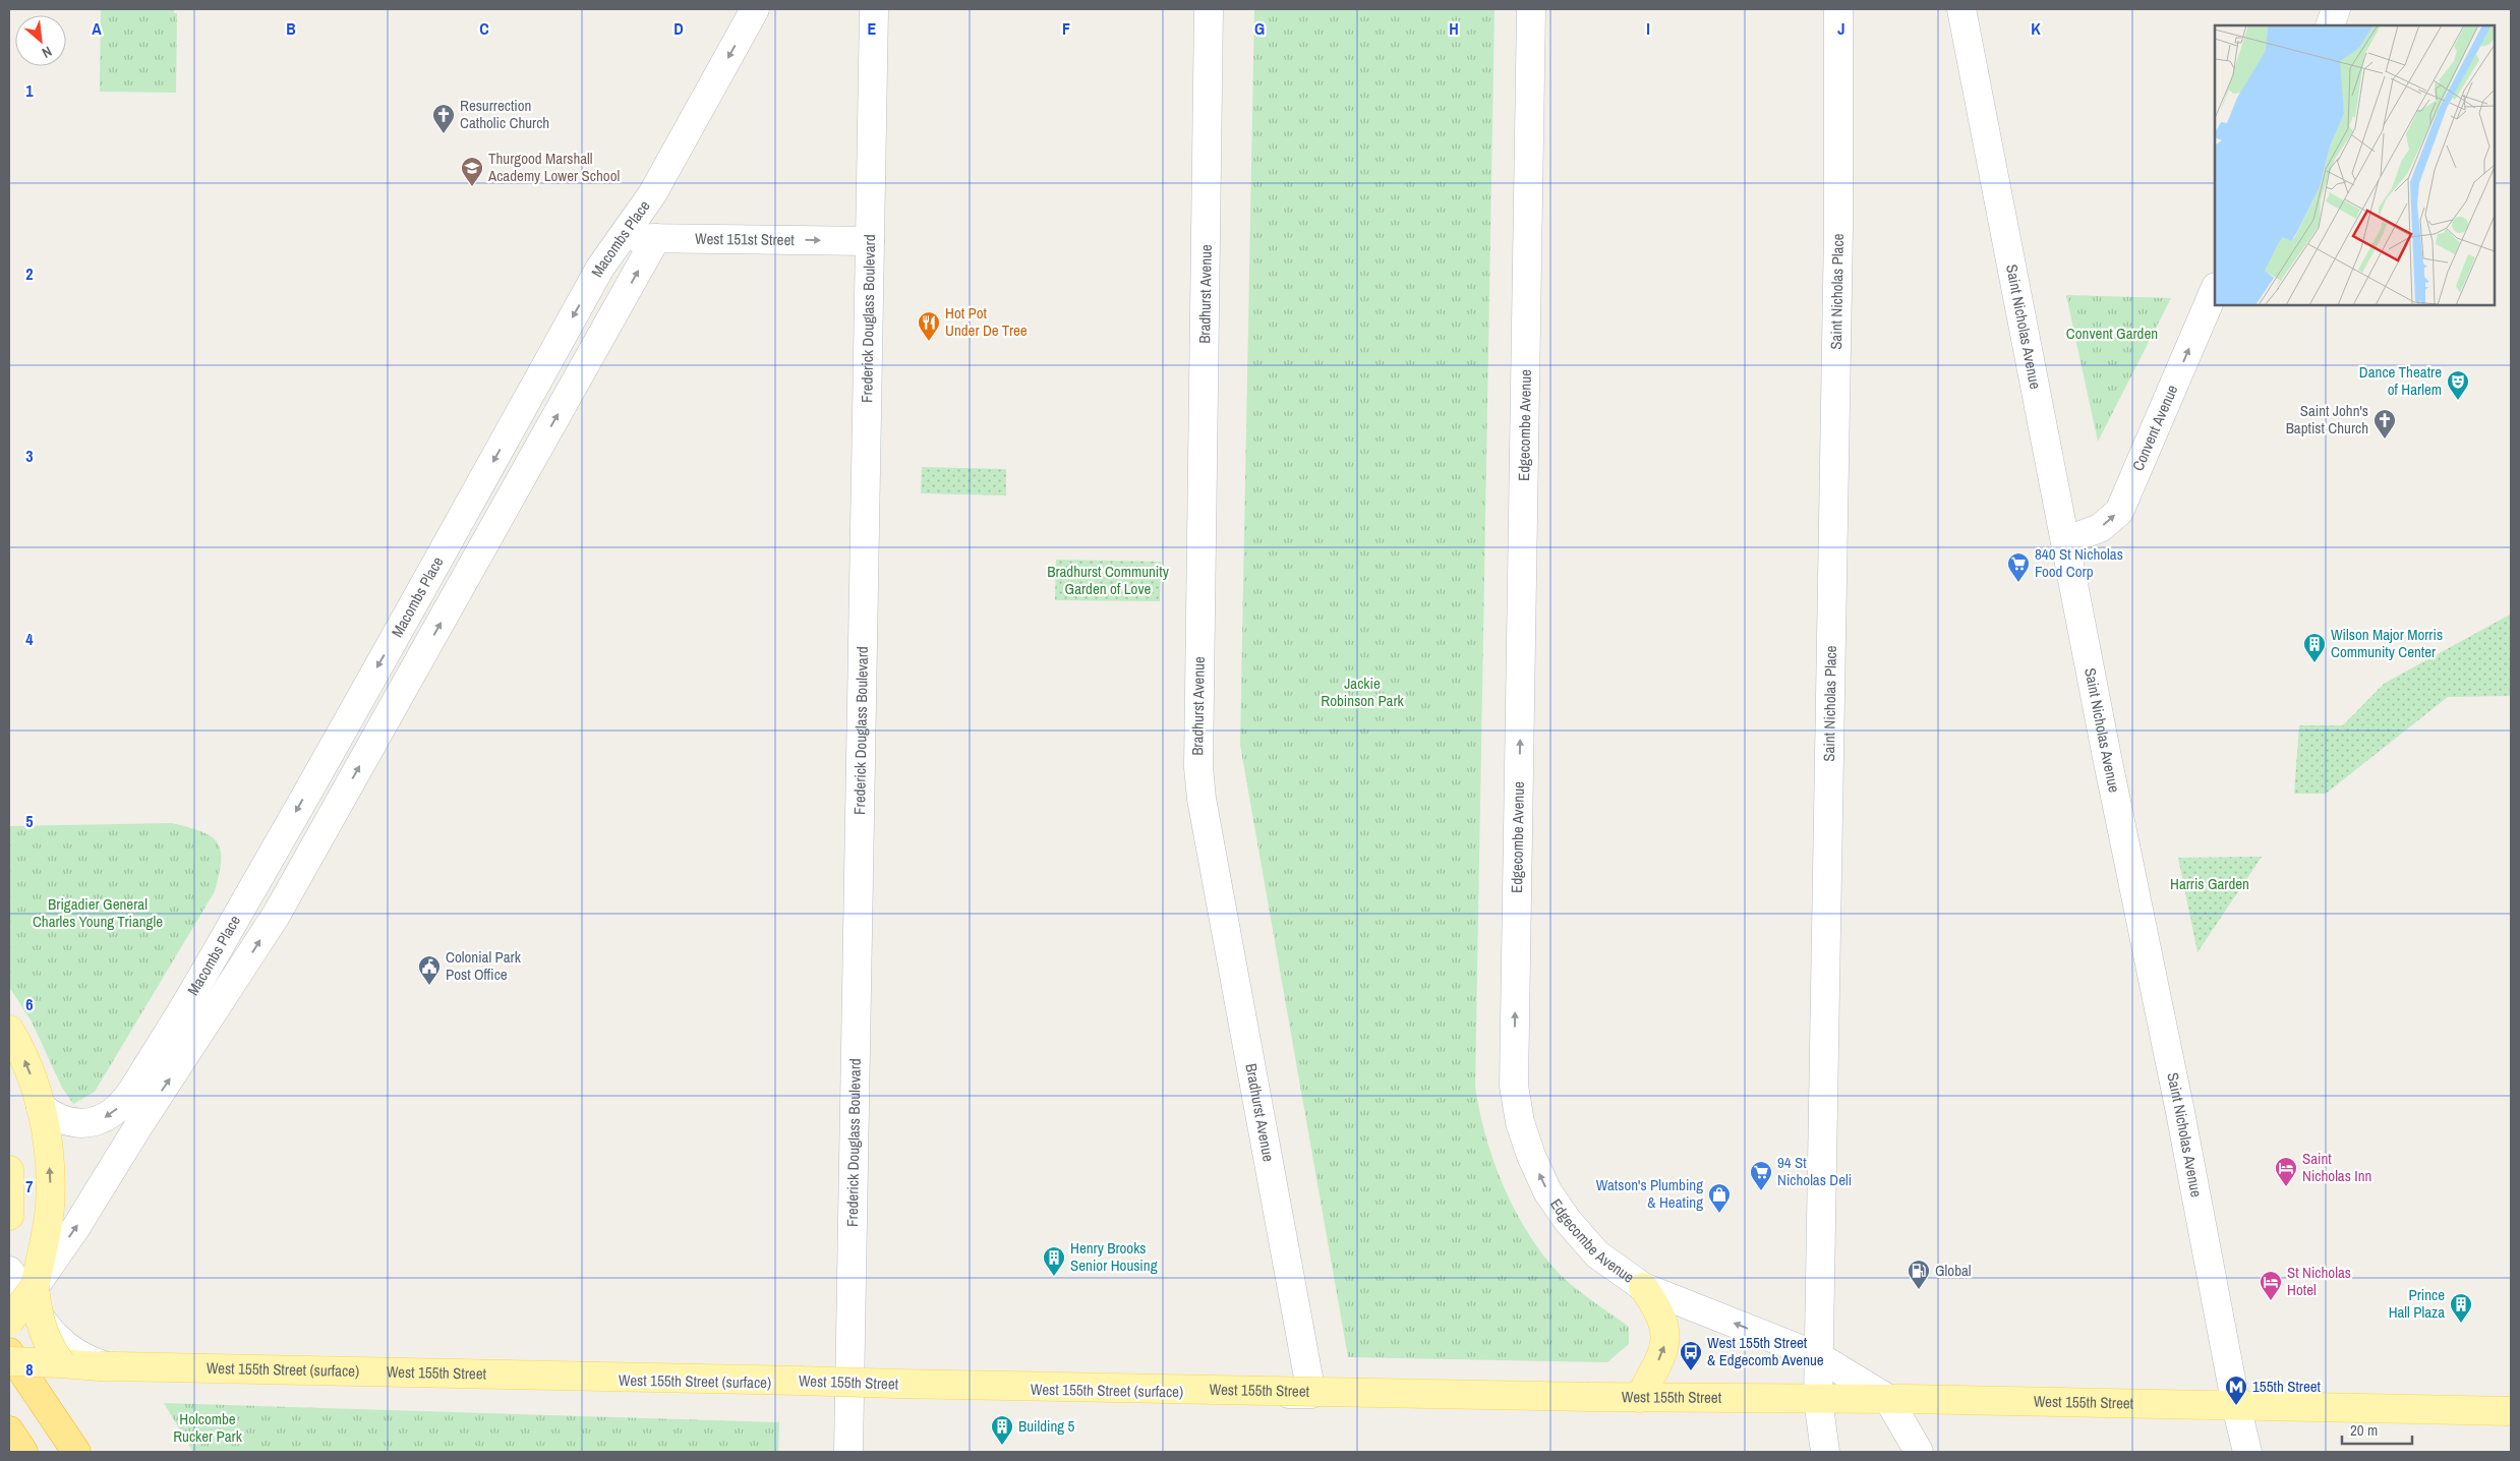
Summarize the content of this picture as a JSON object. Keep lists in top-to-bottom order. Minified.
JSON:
{"streets":{"main road":["Macombs Place","West 155th Street"],"street":["West 151st Street","Saint Nicholas Place","Bradhurst Avenue","Frederick Douglass Boulevard","Saint Nicholas Avenue","Edgecombe Avenue","Convent Avenue","West 155th Street (surface)"]},"crossings":[["Macombs Place","West 151st Street"],["West 151st Street","Frederick Douglass Boulevard"],["Saint Nicholas Place","Edgecombe Avenue"],["Saint Nicholas Place","West 155th Street"],["Bradhurst Avenue","West 155th Street (surface)"],["Frederick Douglass Boulevard","West 155th Street (surface)"],["Saint Nicholas Avenue","Convent Avenue"],["Saint Nicholas Avenue","West 155th Street"],["Edgecombe Avenue","West 155th Street"]],"one_way":["West 151st Street","Edgecombe Avenue","Convent Avenue"],"parks":["Convent Garden","Bradhurst Community Garden of Love","Jackie Robinson Park","Harris Garden","Brigadier General Charles Young Triangle","Holcombe Rucker Park"],"places":{"church":["Resurrection Catholic Church","Saint John's Baptist Church"],"school or university":["Thurgood Marshall Academy Lower School"],"restaurant":["Hot Pot Under De Tree"],"theatre":["Dance Theatre of Harlem"],"supermarket":["840 St Nicholas Food Corp","94 St Nicholas Deli"],"building":["Wilson Major Morris Community Center","Henry Brooks Senior Housing","Prince Hall Plaza","Building 5"],"public building":["Colonial Park Post Office"],"hotel":["Saint Nicholas Inn","St Nicholas Hotel"],"shop":["Watson's Plumbing & Heating"],"fuel station":["Global"],"bus stop":["West 155th Street & Edgecomb Avenue"],"metro station":["155th Street"]},"scale_bar":"20 m","north":"bottom right","grid":{"columns":["A","B","C","D","E","F","G","H","I","J","K"],"rows":["1","2","3","4","5","6","7","8"]}}
